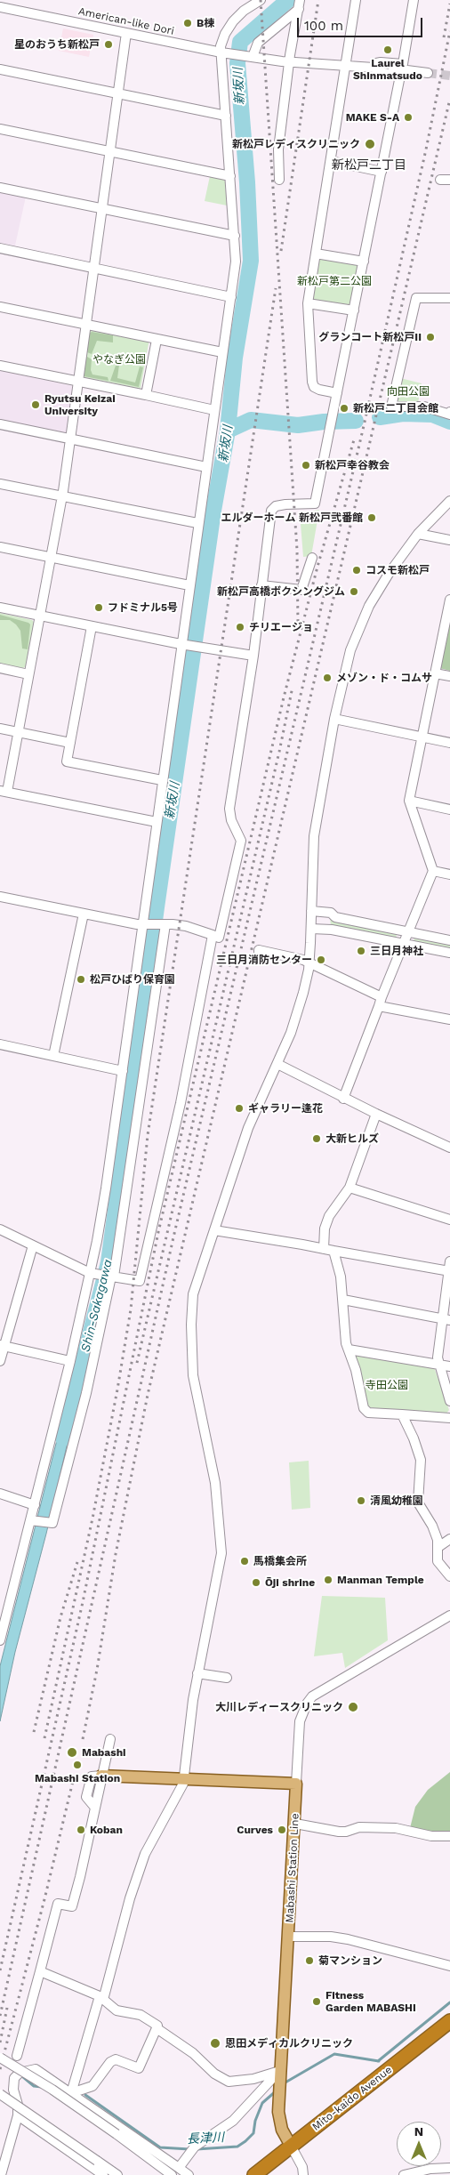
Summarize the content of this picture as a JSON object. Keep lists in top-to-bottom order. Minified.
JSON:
{"streets":{"highway":["Mito-kaido Avenue"],"main road":["Mabashi Station Line"],"street":["American-like Dori"]},"crossings":[["Mabashi Station Line","Mito-kaido Avenue"]],"districts":["新松戸二丁目"],"water":["新坂川","Shin-Sakagawa","長津川"],"parks":["新松戸第二公園","やなぎ公園","向田公園","寺田公園"],"places":["B棟","星のおうち新松戸","Laurel Shinmatsudo","MAKE S-A","新松戸レディスクリニック","グランコート新松戸II","Ryutsu Keizai University","新松戸二丁目会館","新松戸幸谷教会","エルダーホーム 新松戸弐番館","コスモ新松戸","新松戸高橋ボクシングジム","フドミナル5号","チリエージョ","メゾン・ド・コムサ","三日月神社","三日月消防センター","松戸ひばり保育園","ギャラリー逢花","大新ヒルズ","清風幼稚園","馬橋集会所","Manman Temple","Ōji shrine","大川レディースクリニック","Mabashi","Mabashi Station","Koban","Curves","菊マンション","Fitness Garden MABASHI","恩田メディカルクリニック"],"scale_bar":"100 m","north":"top"}
